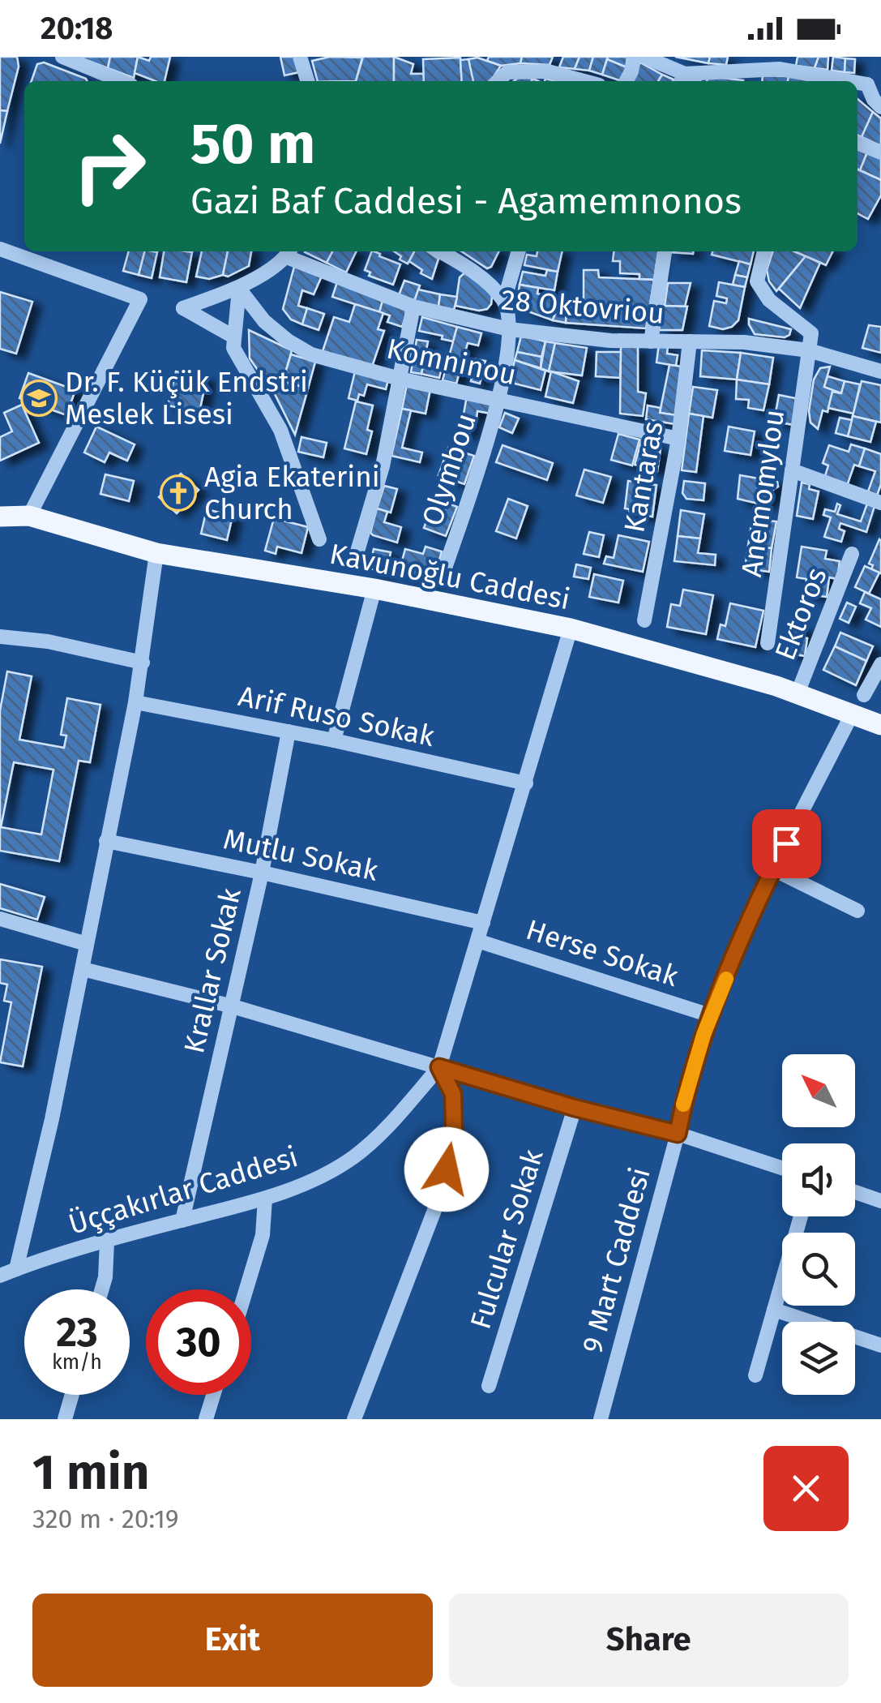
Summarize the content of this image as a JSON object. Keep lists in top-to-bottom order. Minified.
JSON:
{"streets":{"main road":["Kavunoğlu Caddesi"],"street":["28 Oktovriou","Komninou","Olymbou","Kantaras","Anemomylou","Ektoros","Arif Ruso Sokak","Mutlu Sokak","Herse Sokak","Krallar Sokak","Üççakırlar Caddesi","Fulcular Sokak","9 Mart Caddesi"]},"crossings":[["28 Oktovriou","Olymbou"],["28 Oktovriou","Kantaras"],["28 Oktovriou","Anemomylou"],["Komninou","Olymbou"],["Komninou","Kantaras"],["Kavunoğlu Caddesi","Ektoros"],["Kavunoğlu Caddesi","9 Mart Caddesi"],["Arif Ruso Sokak","Krallar Sokak"],["Mutlu Sokak","Krallar Sokak"],["Herse Sokak","9 Mart Caddesi"],["Krallar Sokak","Üççakırlar Caddesi"]],"places":{"school or university":["Dr. F. Küçük Endstri Meslek Lisesi"],"church":["Agia Ekaterini Church"]},"north":"top left","page":{"status":"20:18","turn":["50 m","Gazi Baf Caddesi - Agamemnonos"],"speed":"23 km/h","limit":"30","heading":["1 min","320 m · 20:19"],"buttons":["Exit","Share"]}}
